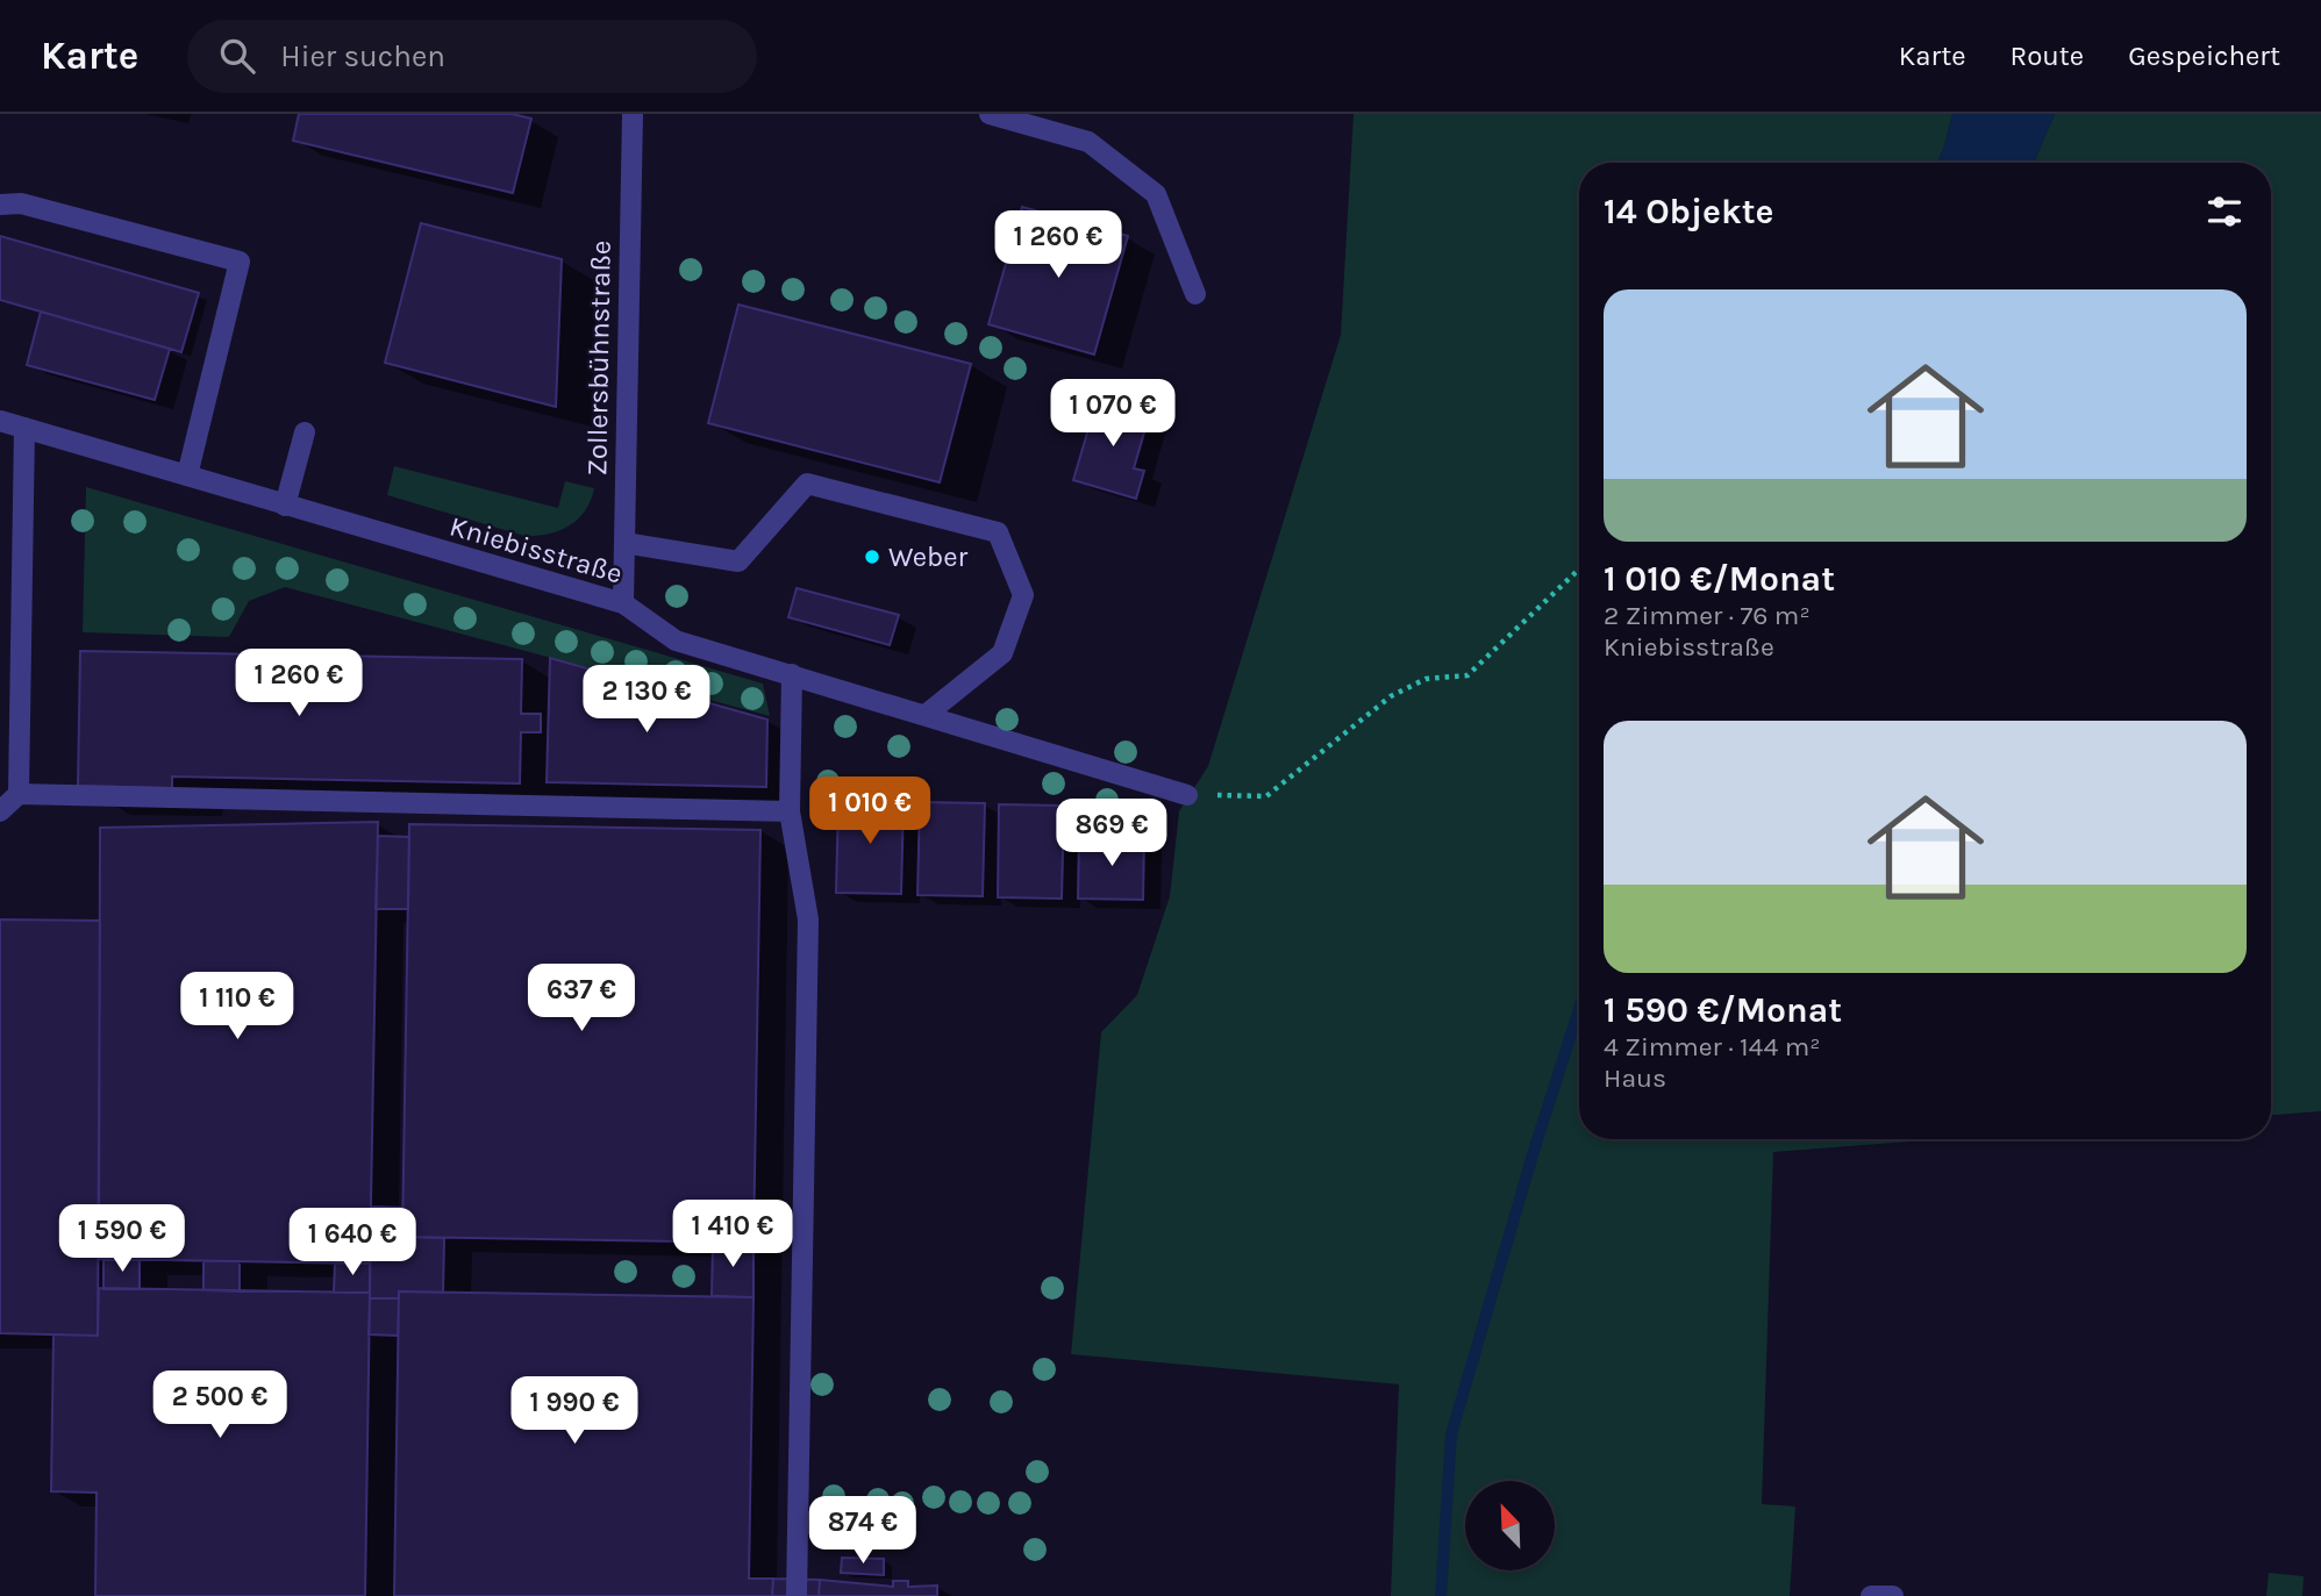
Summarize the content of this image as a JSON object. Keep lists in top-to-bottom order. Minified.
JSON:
{"streets":{"street":["Zollersbühnstraße","Kniebisstraße"]},"crossings":[["Zollersbühnstraße","Kniebisstraße"]],"places":["Weber"],"north":"top left","page":{"header":"Karte","search":"Hier suchen","nav":["Karte","Route","Gespeichert"],"heading":"14 Objekte","price":["1 260 €","1 070 €","1 260 €","2 130 €","1 010 €","869 €","637 €","1 110 €","1 410 €","1 590 €","1 640 €","2 500 €","1 990 €","874 €"],"list":[{"name":"1 010 €/Monat","note":"2 Zimmer · 76 m² · Kniebisstraße"},{"name":"1 590 €/Monat","note":"4 Zimmer · 144 m² · Haus"}]}}
